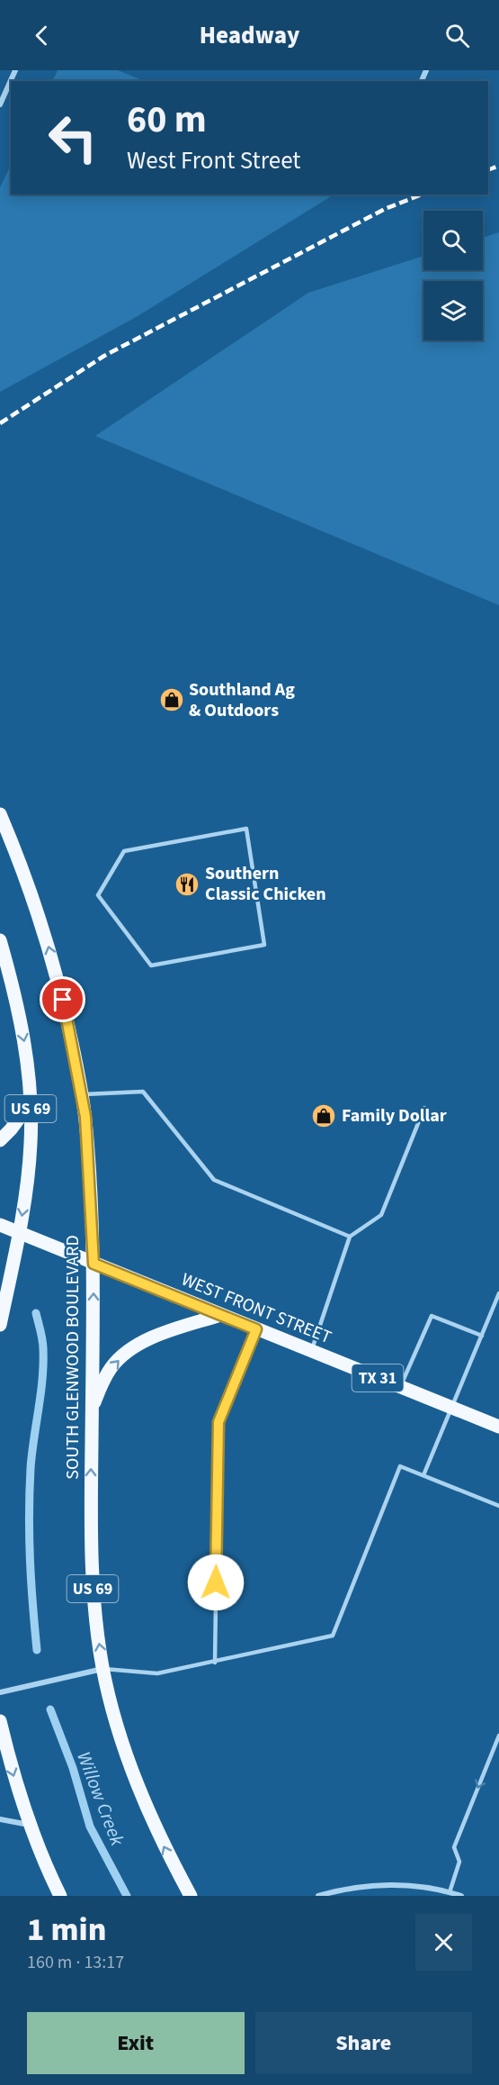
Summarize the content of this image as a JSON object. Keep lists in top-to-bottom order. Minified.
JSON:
{"streets":{"main road":["US 69","WEST FRONT STREET","SOUTH GLENWOOD BOULEVARD","TX 31"]},"crossings":[["US 69","WEST FRONT STREET"],["WEST FRONT STREET","SOUTH GLENWOOD BOULEVARD"]],"water":["Willow Creek"],"places":{"shop":["Southland Ag & Outdoors","Family Dollar"],"restaurant":["Southern Classic Chicken"]},"page":{"header":"Headway","turn":["60 m","West Front Street"],"heading":["1 min","160 m · 13:17"],"buttons":["Exit","Share"]}}
